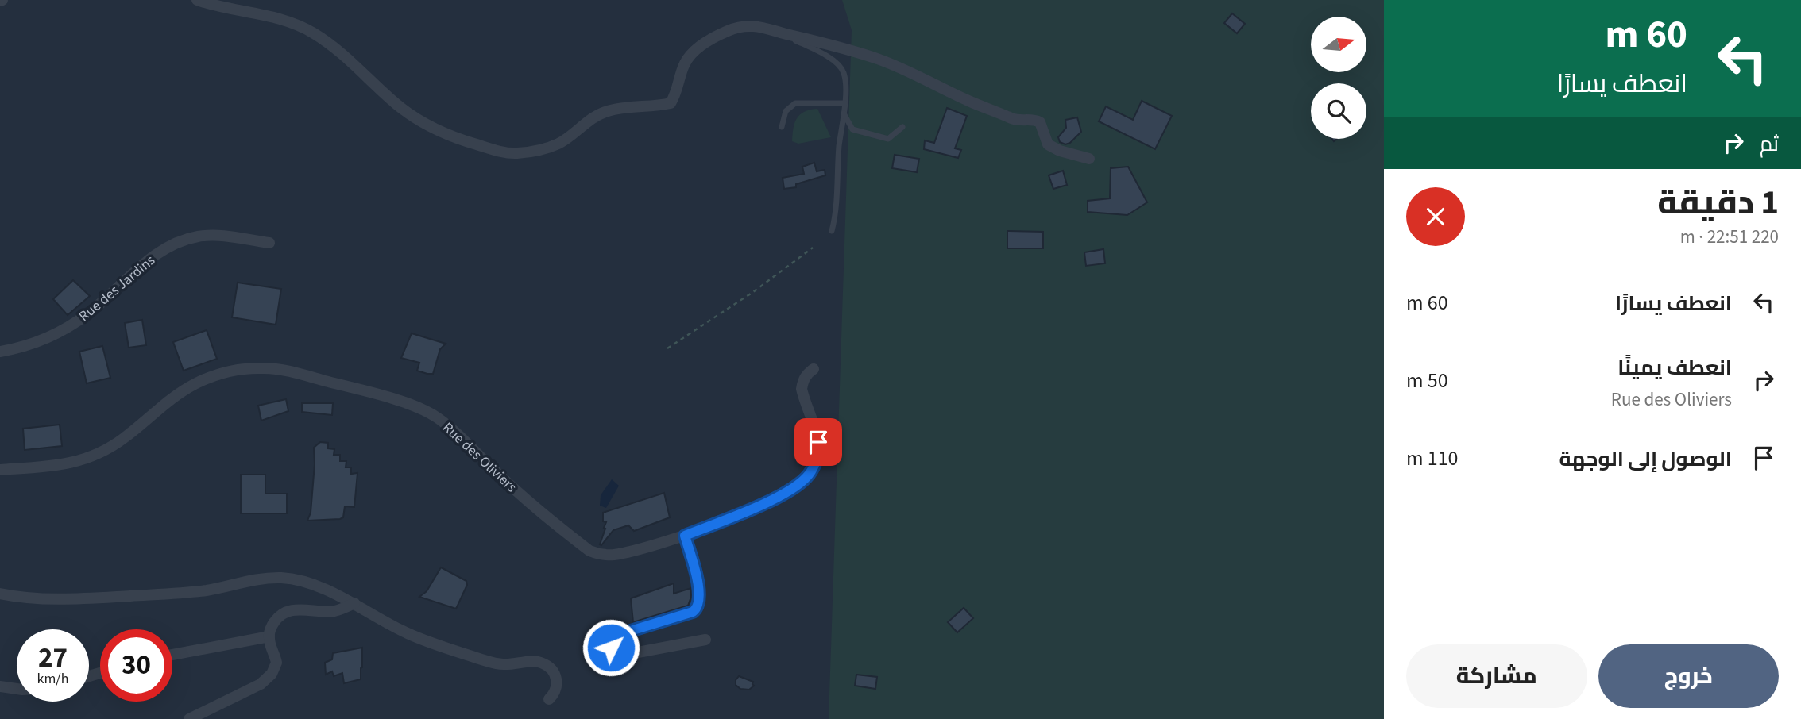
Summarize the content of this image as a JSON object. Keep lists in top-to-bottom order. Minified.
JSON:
{"streets":{"street":["Rue des Jardins","Rue des Oliviers"]},"north":"right","page":{"turn":["60 m","انعطف يسارًا"],"then":"ثم","heading":["1 دقيقة","220 m · 22:51"],"list":[{"name":"انعطف يسارًا","value":"60 m"},{"name":"انعطف يمينًا","note":"Rue des Oliviers","value":"50 m"},{"name":"الوصول إلى الوجهة","value":"110 m"}],"speed":"27 km/h","limit":"30","buttons":["خروج","مشاركة"]}}
